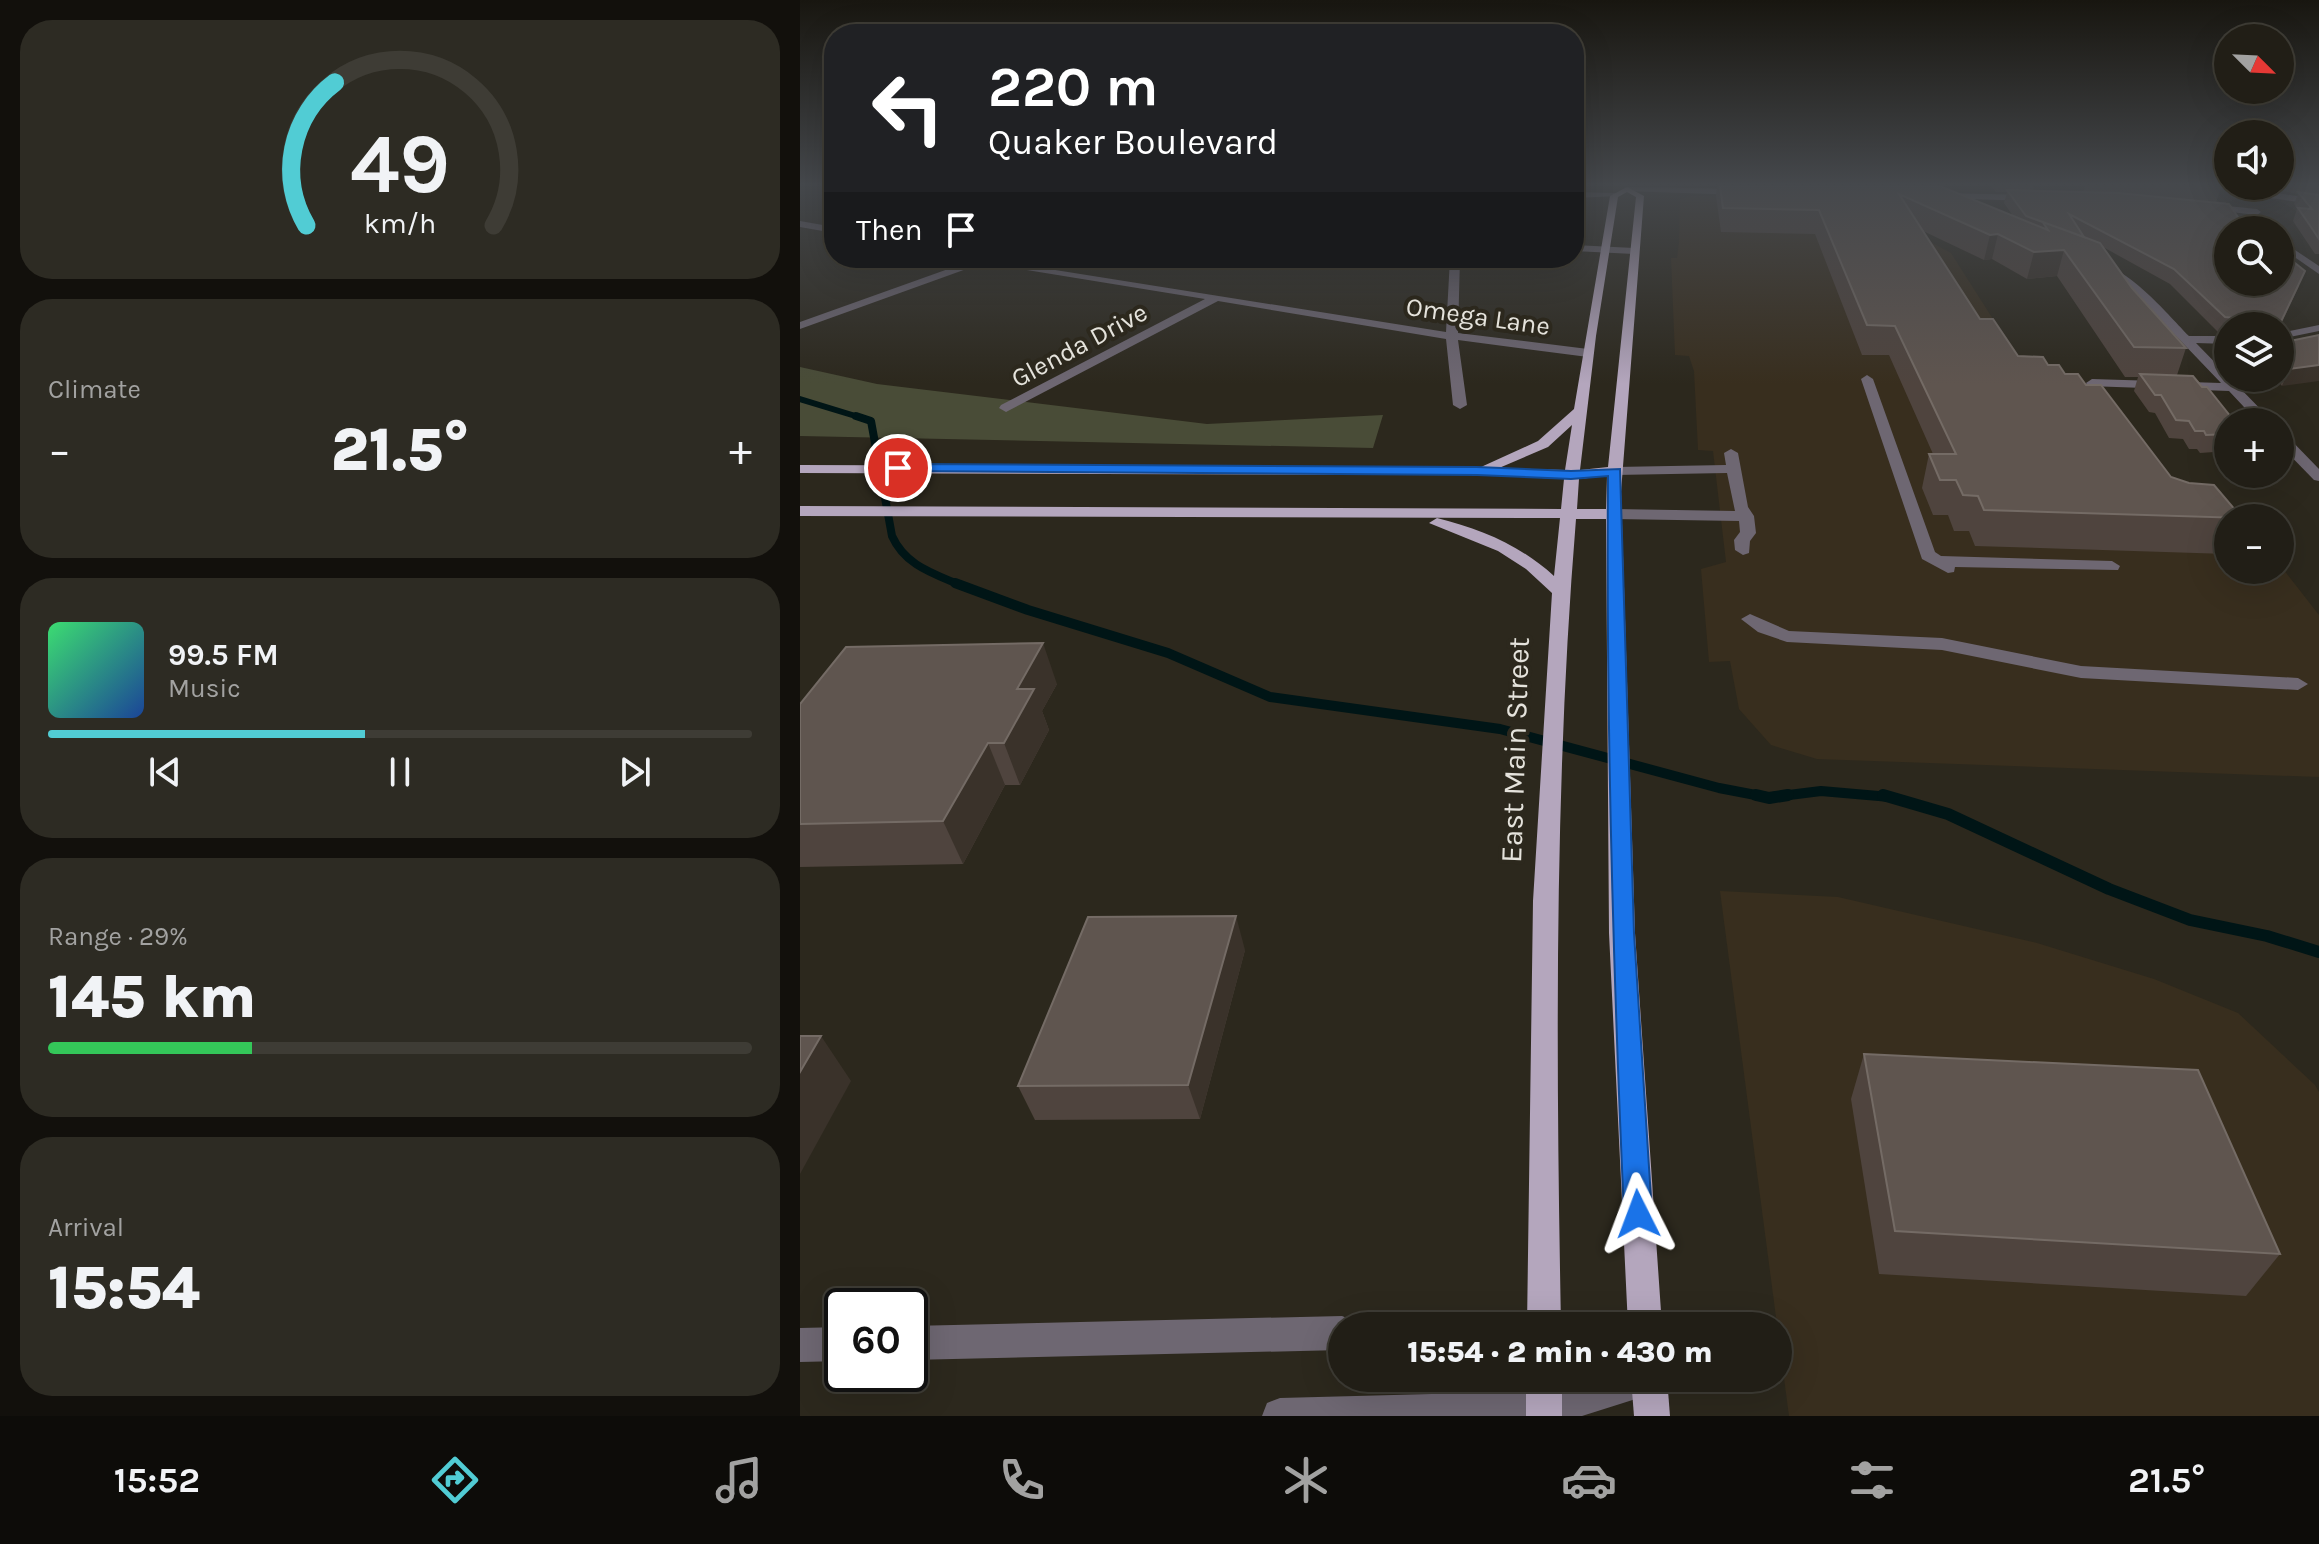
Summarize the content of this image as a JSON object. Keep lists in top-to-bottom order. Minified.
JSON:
{"streets":{"main road":["East Main Street"],"street":["Omega Lane","Glenda Drive"]},"crossings":[["Omega Lane","Glenda Drive"],["Omega Lane","East Main Street"]],"north":"bottom right","page":{"map_buttons":["+","−"],"turn":["220 m","Quaker Boulevard"],"then":"Then","tile":["Climate",["Range · 29%","145 km"],["Arrival","15:54"]],"heat":["−","21.5°","+"],"song":["99.5 FM","Music"],"limit":"60","trip":"15:54 · 2 min · 430 m","tabs":["15:52","21.5°"],"gauge":["49","km/h"]}}
